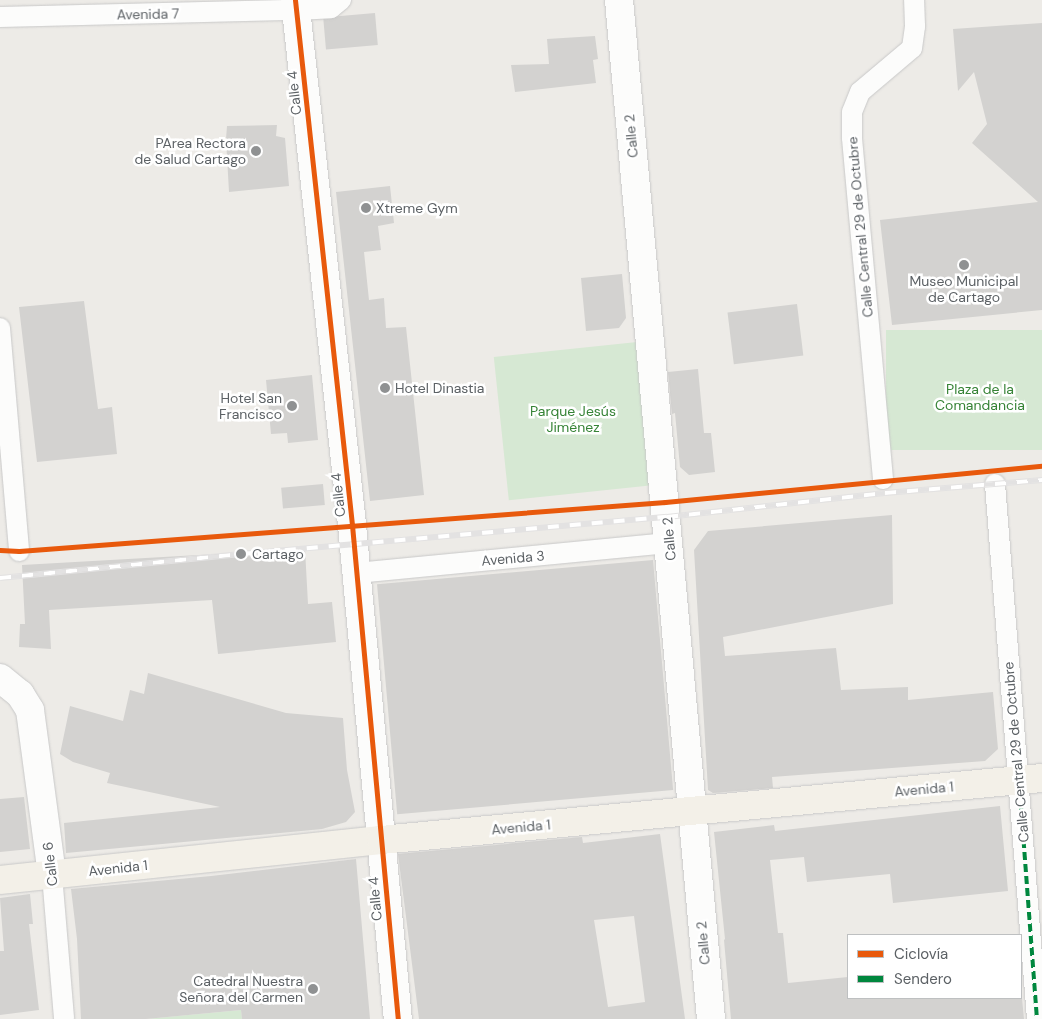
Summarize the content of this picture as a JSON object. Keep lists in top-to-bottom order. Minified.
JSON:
{"streets":{"main road":["Avenida 1"],"street":["Avenida 7","Calle 4","Calle 2","Calle Central 29 de Octubre","Avenida 3","Calle 6"]},"crossings":[["Avenida 7","Calle 4"],["Calle 4","Avenida 3"],["Calle 4","Avenida 1"],["Calle 2","Avenida 3"],["Calle 2","Avenida 1"],["Calle Central 29 de Octubre","Avenida 1"],["Avenida 1","Calle 6"]],"parks":["Plaza de la Comandancia","Parque Jesús Jiménez"],"places":["PArea Rectora de Salud Cartago","Xtreme Gym","Museo Municipal de Cartago","Hotel Dinastia","Hotel San Francisco","Cartago","Catedral Nuestra Señora del Carmen"],"legend":["Ciclovía","Sendero"]}
